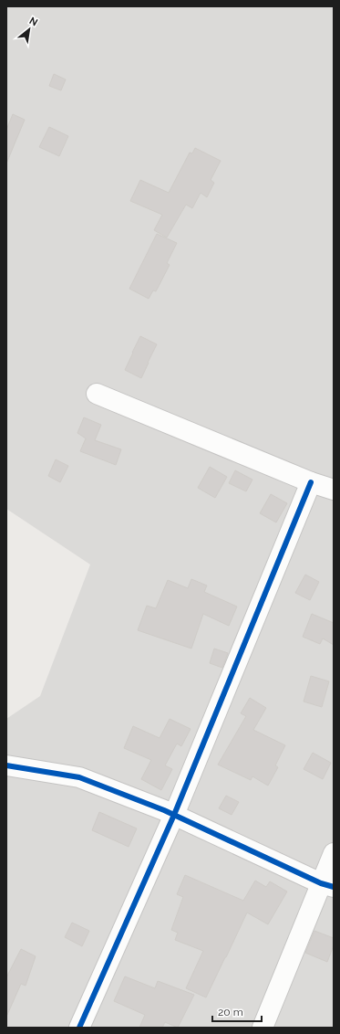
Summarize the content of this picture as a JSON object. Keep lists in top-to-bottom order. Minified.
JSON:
{"scale_bar":"20 m","north":"top right"}
